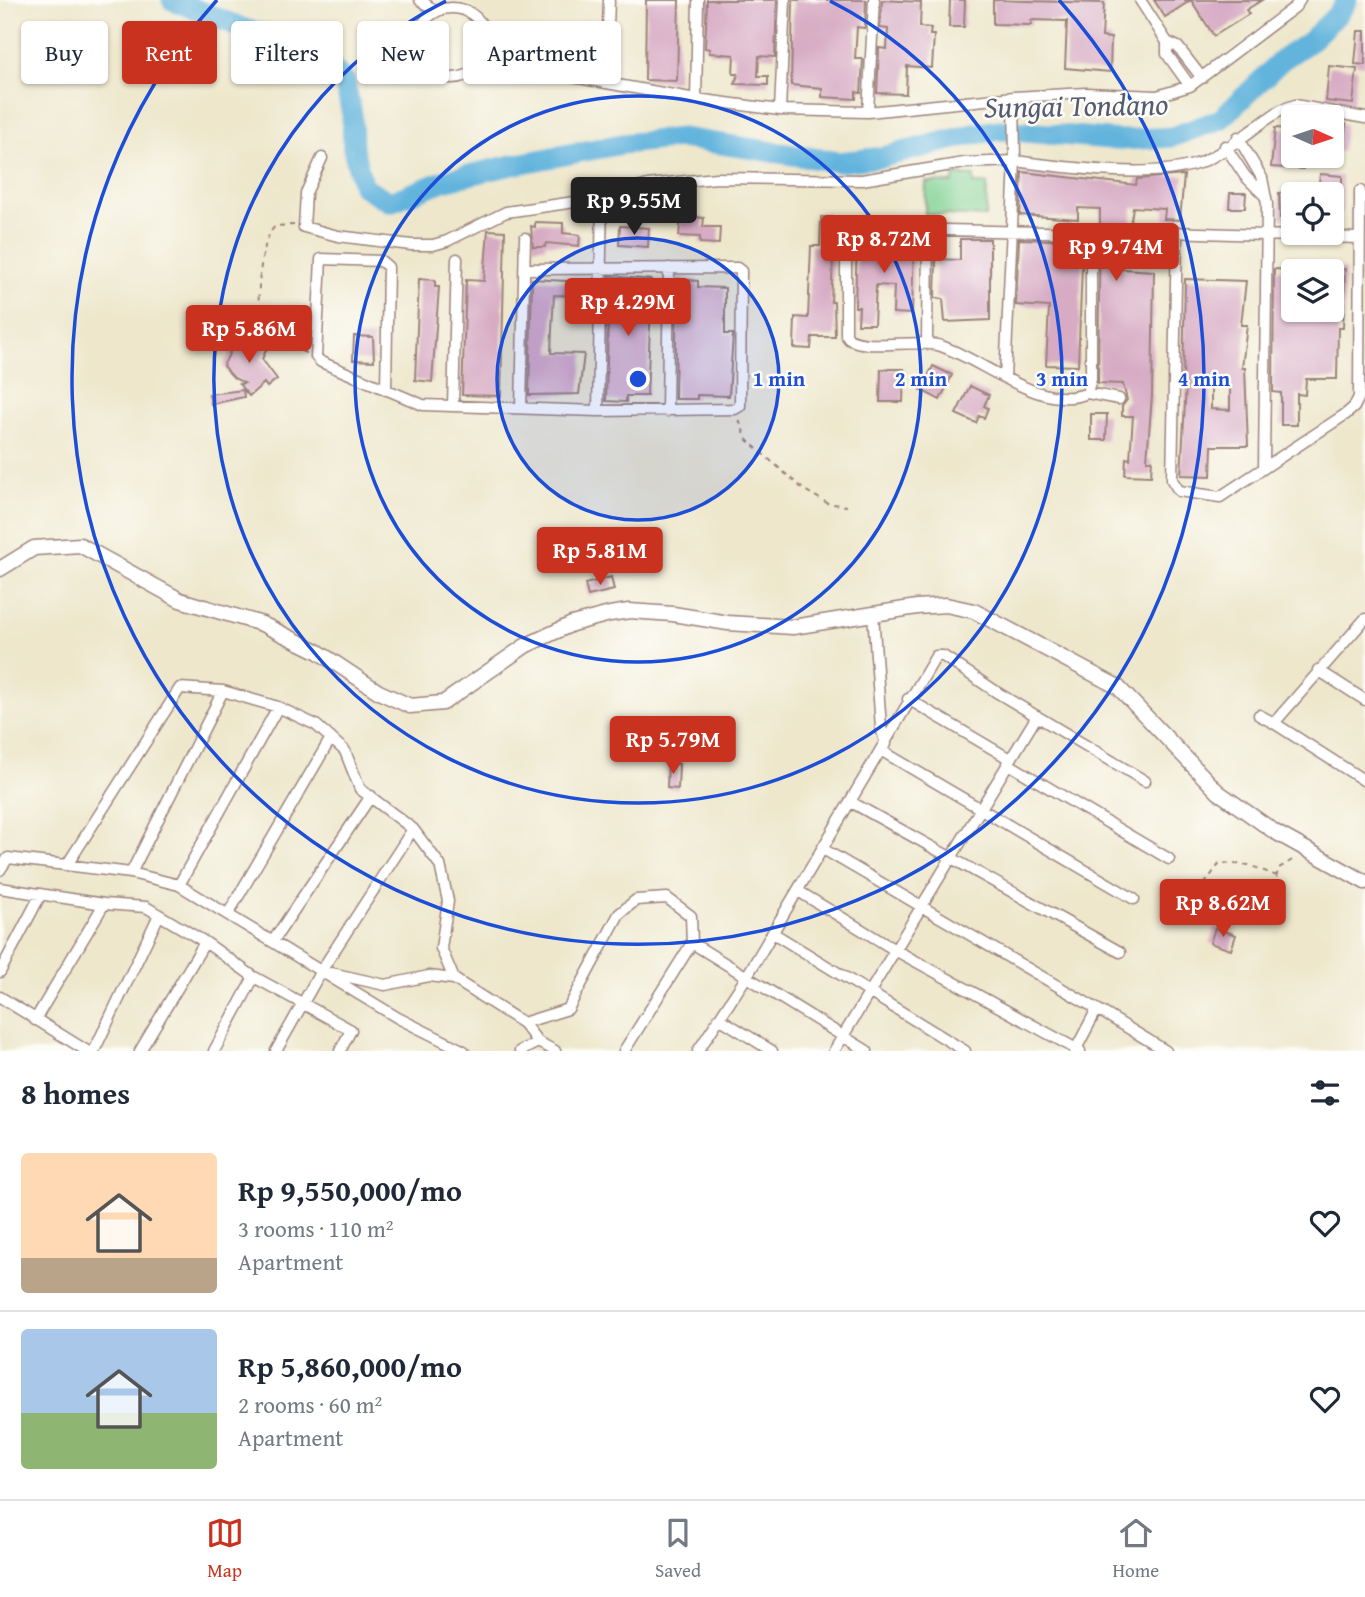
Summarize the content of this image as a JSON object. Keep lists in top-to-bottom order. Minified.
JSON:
{"water":["Sungai Tondano"],"north":"right","page":{"chip":["Buy","Rent","Filters","New","Apartment"],"price":["Rp 9.55M","Rp 8.72M","Rp 9.74M","Rp 4.29M","Rp 5.86M","Rp 5.81M","Rp 5.79M","Rp 8.62M"],"heading":"8 homes","list":[{"name":"Rp 9,550,000/mo","note":"3 rooms · 110 m² · Apartment"},{"name":"Rp 5,860,000/mo","note":"2 rooms · 60 m² · Apartment"}],"tabs":["Map","Saved","Home"]},"rings":["1 min","2 min","3 min","4 min"]}
